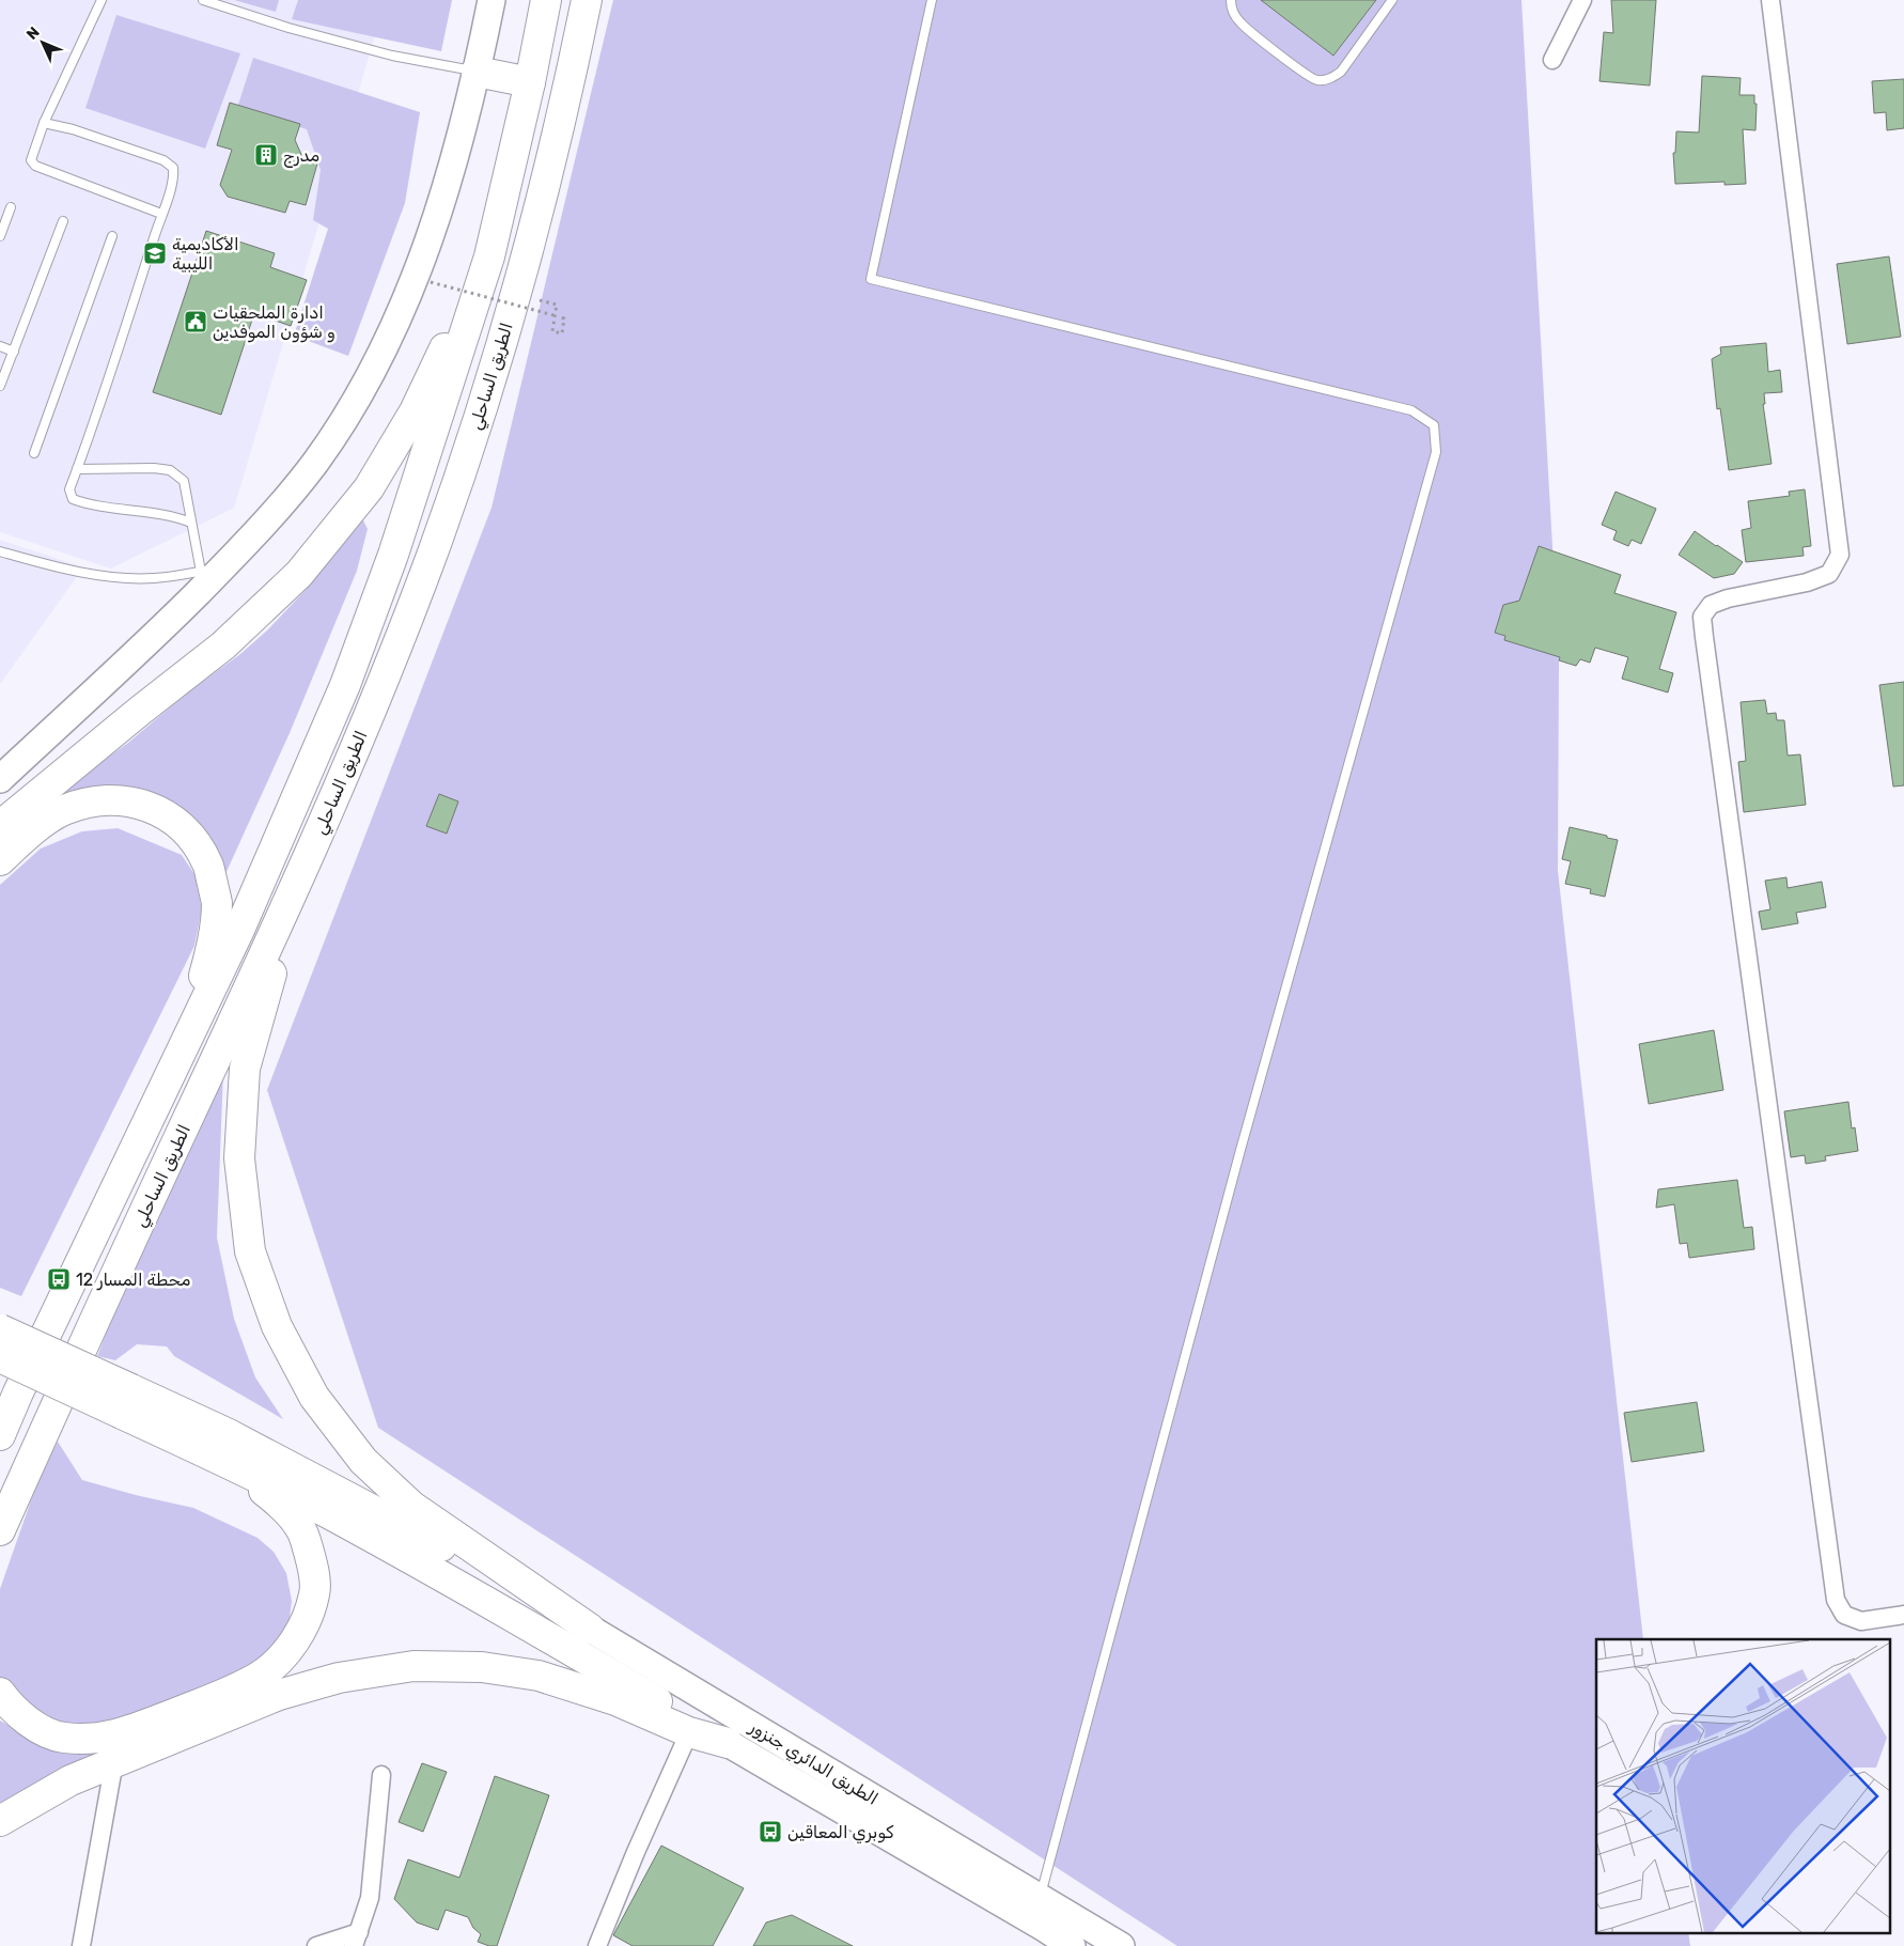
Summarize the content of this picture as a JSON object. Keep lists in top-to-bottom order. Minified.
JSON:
{"streets":{"highway":["الطريق الساحلي"],"main road":["الطريق الدائري جنزور"]},"places":{"building":["مدرج"],"school or university":["الأكاديمية الليبية"],"public building":["ادارة الملحقيات و شؤون الموفدين"],"bus stop":["محطة المسار 12","كوبري المعاقين"]},"north":"top left"}
